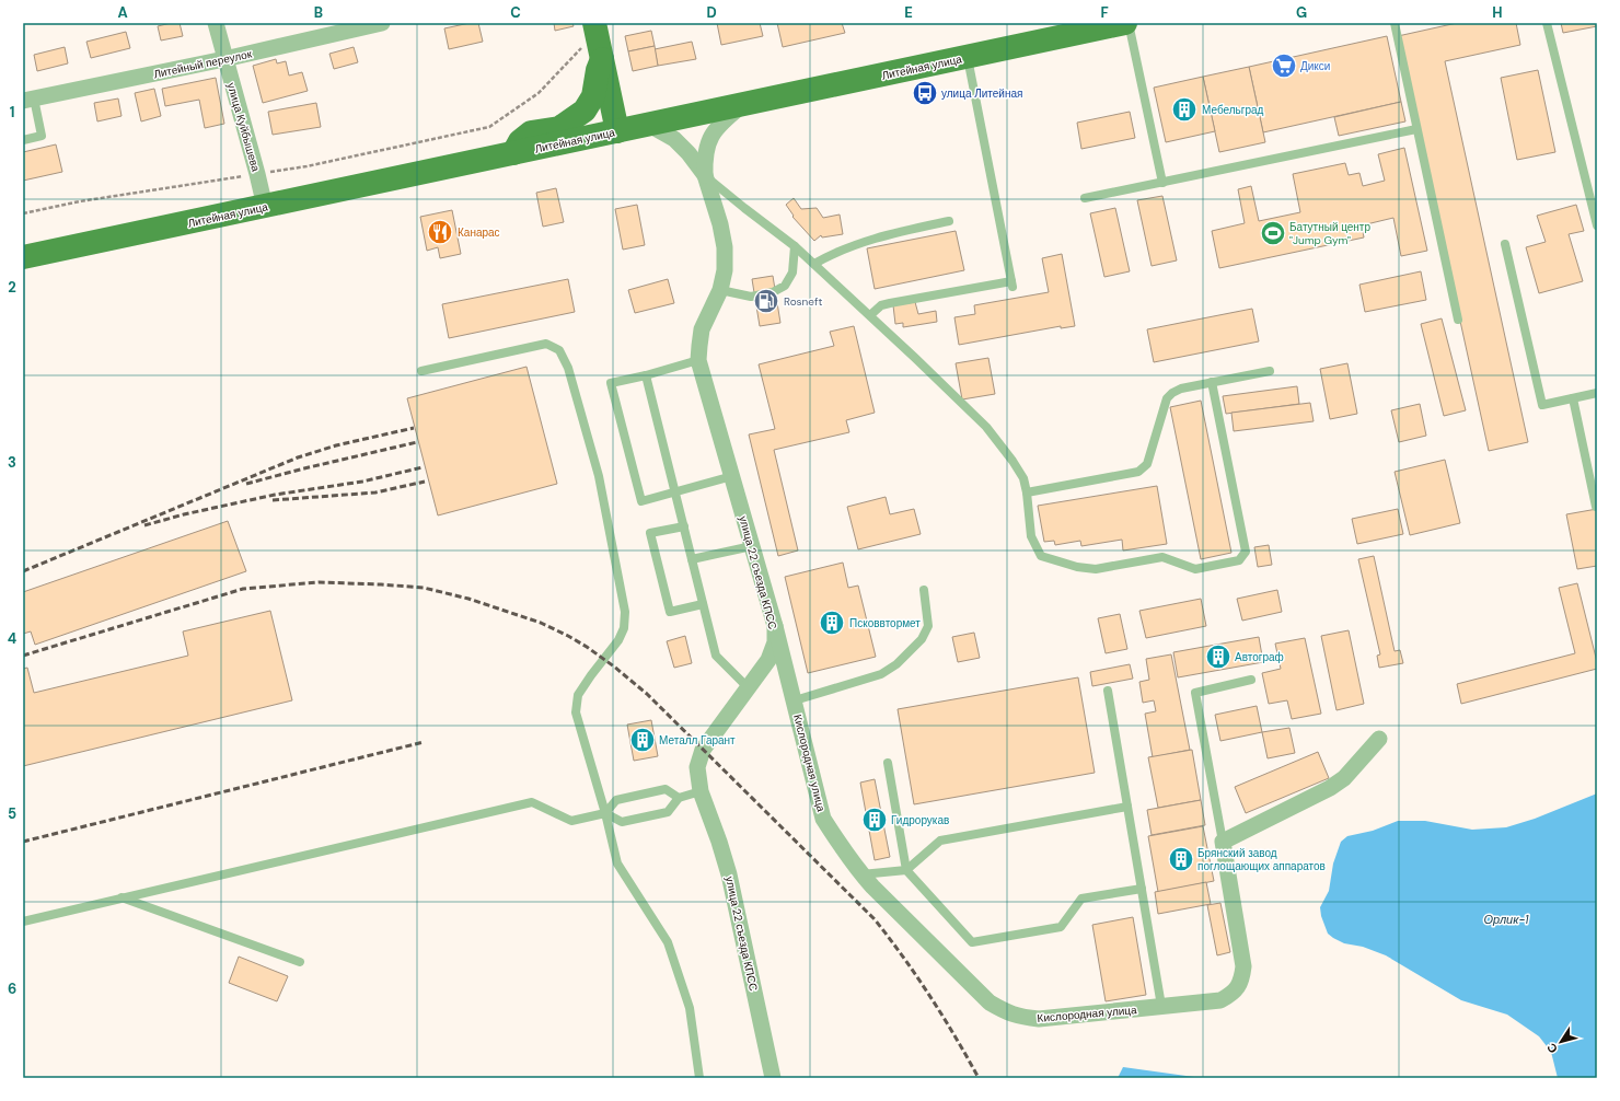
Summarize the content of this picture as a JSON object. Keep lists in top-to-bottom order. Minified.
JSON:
{"streets":{"main road":["Литейная улица"],"street":["Литейный переулок","улица Куйбышева","улица 22 съезда КПСС","Кислородная улица"]},"crossings":[["Литейный переулок","улица Куйбышева"],["Литейная улица","улица Куйбышева"],["Литейная улица","улица 22 съезда КПСС"],["улица 22 съезда КПСС","Кислородная улица"]],"water":["Орлик-1"],"places":{"supermarket":["Дикси"],"bus stop":["улица Литейная"],"building":["Мебельград","Псковвтормет","Автограф","Металл Гарант","Гидрорукав","Брянский завод поглощающих аппаратов"],"restaurant":["Канарас"],"sports":["Батутный центр \"Jump Gym\""],"fuel station":["Rosneft"]},"north":"bottom left","grid":{"columns":["A","B","C","D","E","F","G","H"],"rows":["1","2","3","4","5","6"]}}
